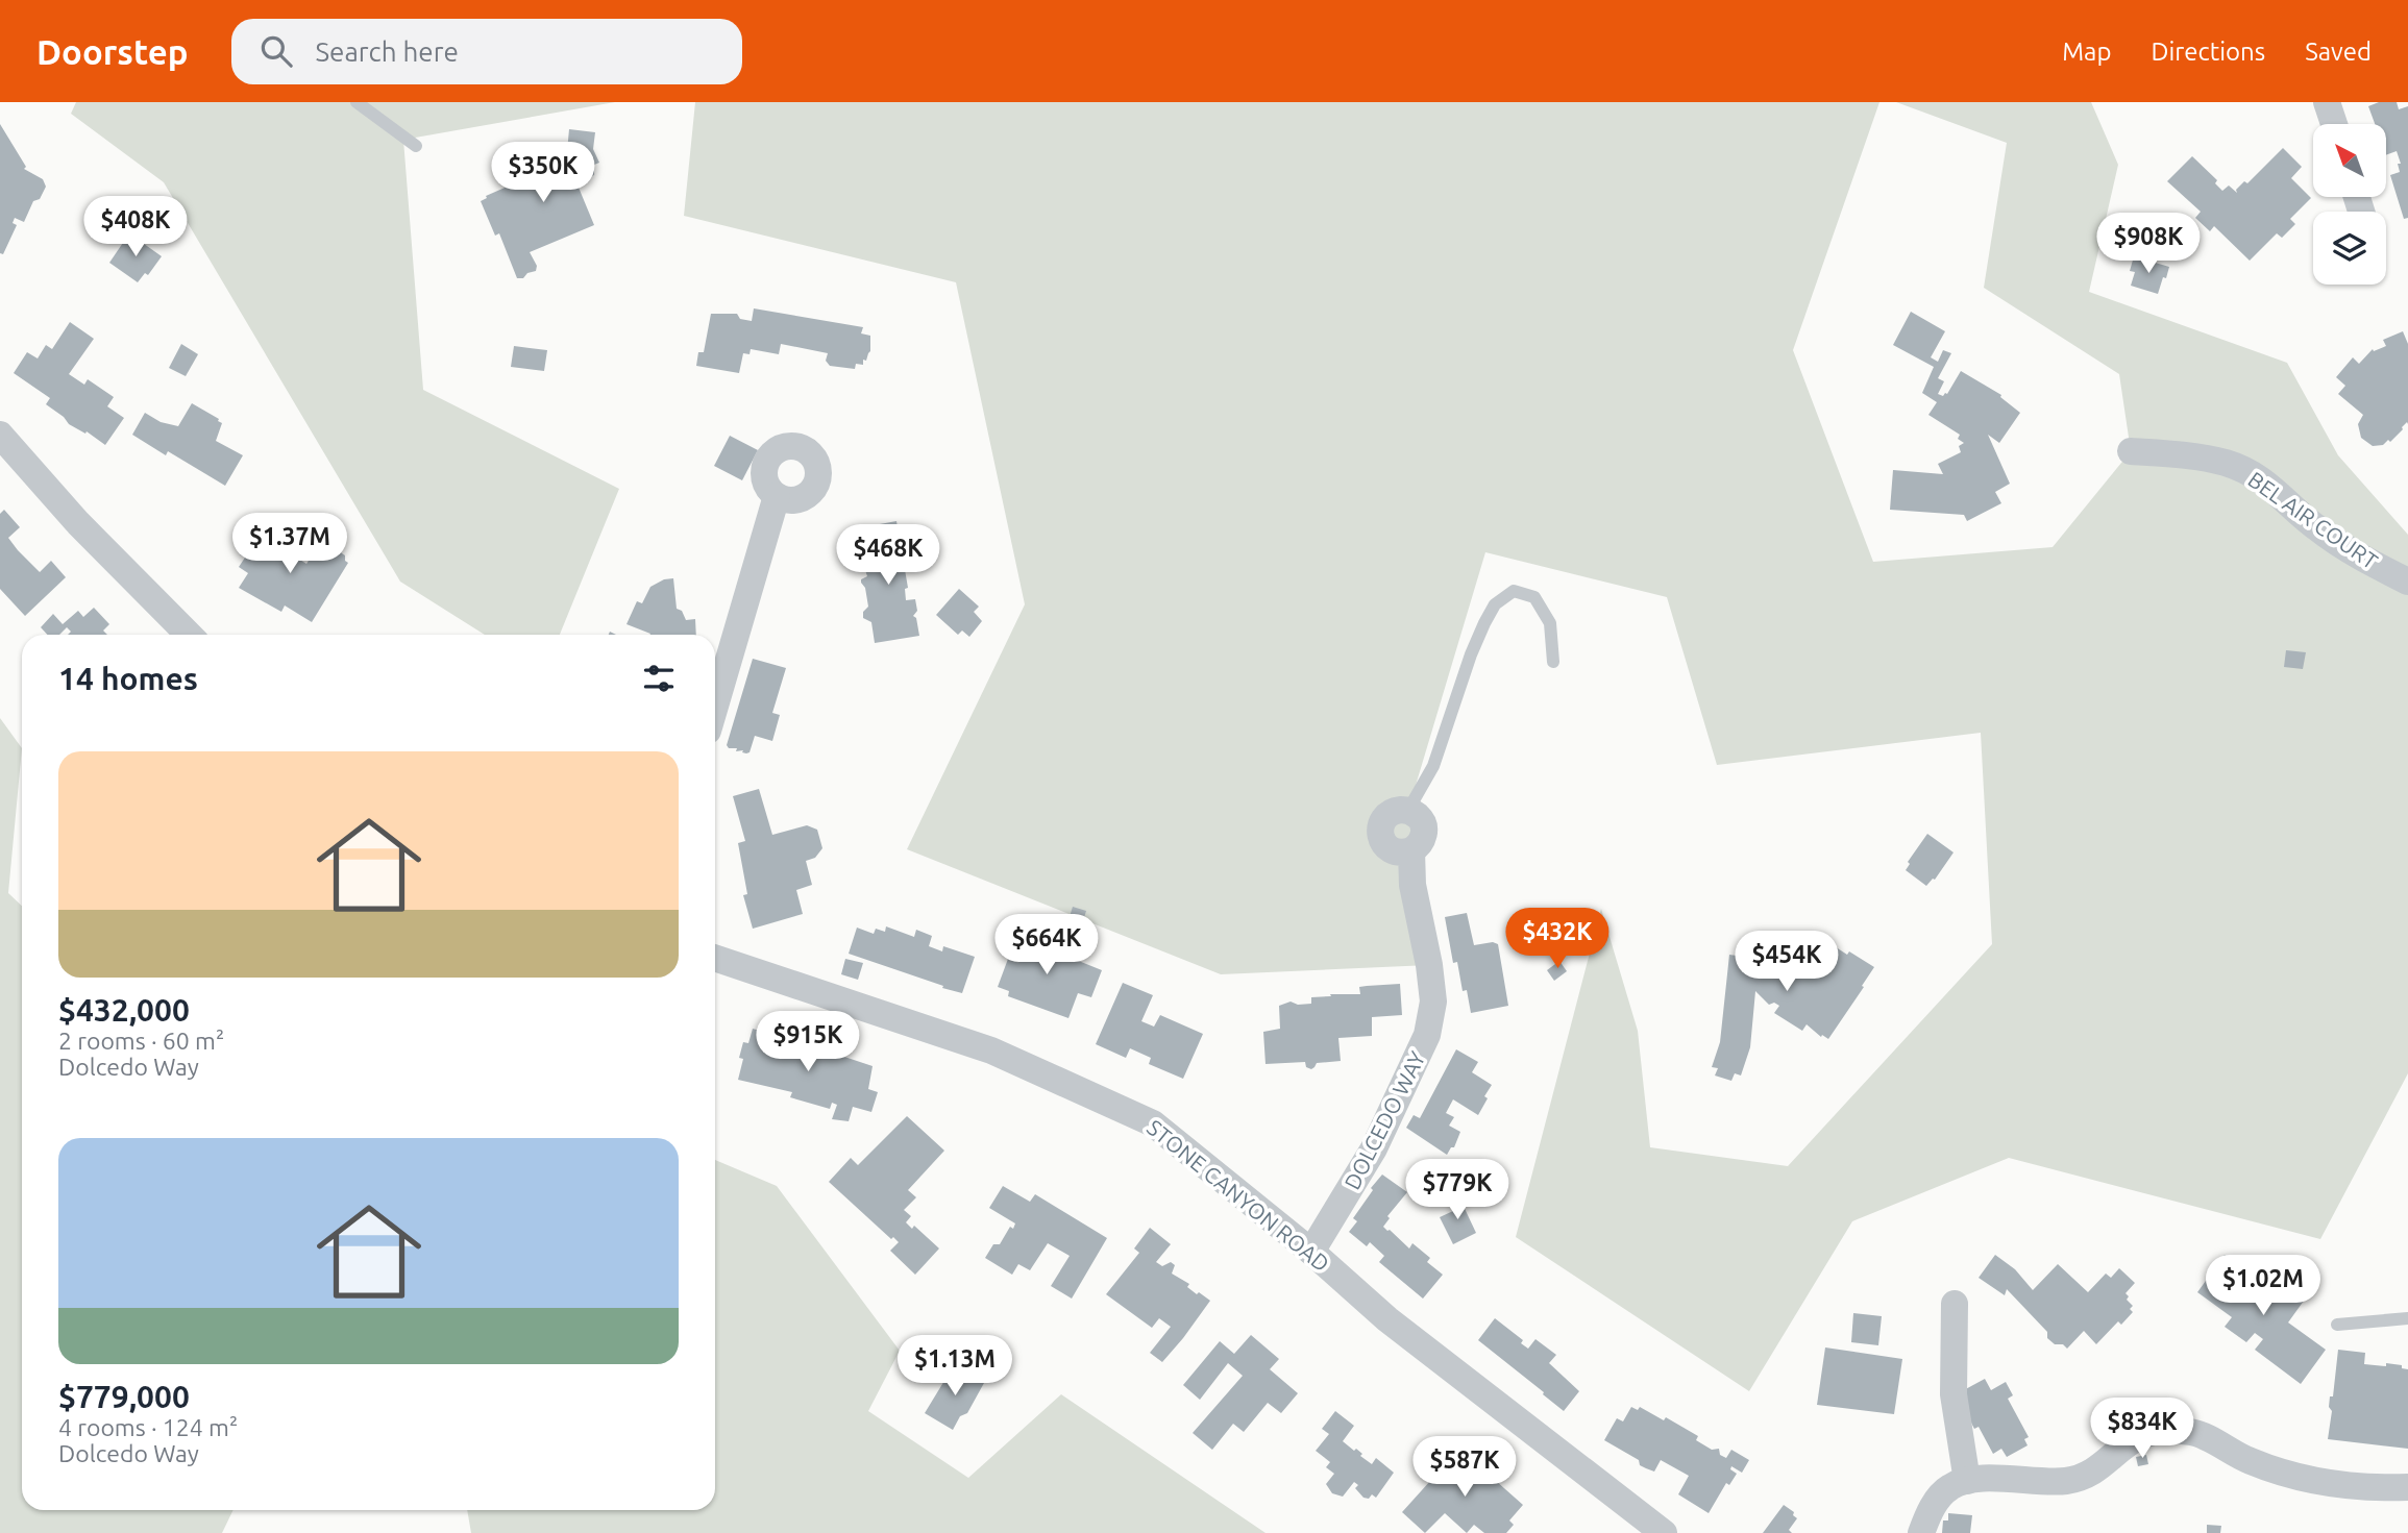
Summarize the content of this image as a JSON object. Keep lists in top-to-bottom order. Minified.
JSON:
{"streets":{"street":["BEL AIR COURT","DOLCEDO WAY","STONE CANYON ROAD"]},"crossings":[["DOLCEDO WAY","STONE CANYON ROAD"]],"north":"top left","page":{"header":"Doorstep","search":"Search here","nav":["Map","Directions","Saved"],"price":["$350K","$408K","$908K","$1.37M","$468K","$432K","$664K","$454K","$915K","$779K","$1.02M","$1.13M","$834K","$587K"],"heading":"14 homes","list":[{"name":"$432,000","note":"2 rooms · 60 m² · Dolcedo Way"},{"name":"$779,000","note":"4 rooms · 124 m² · Dolcedo Way"}]}}
